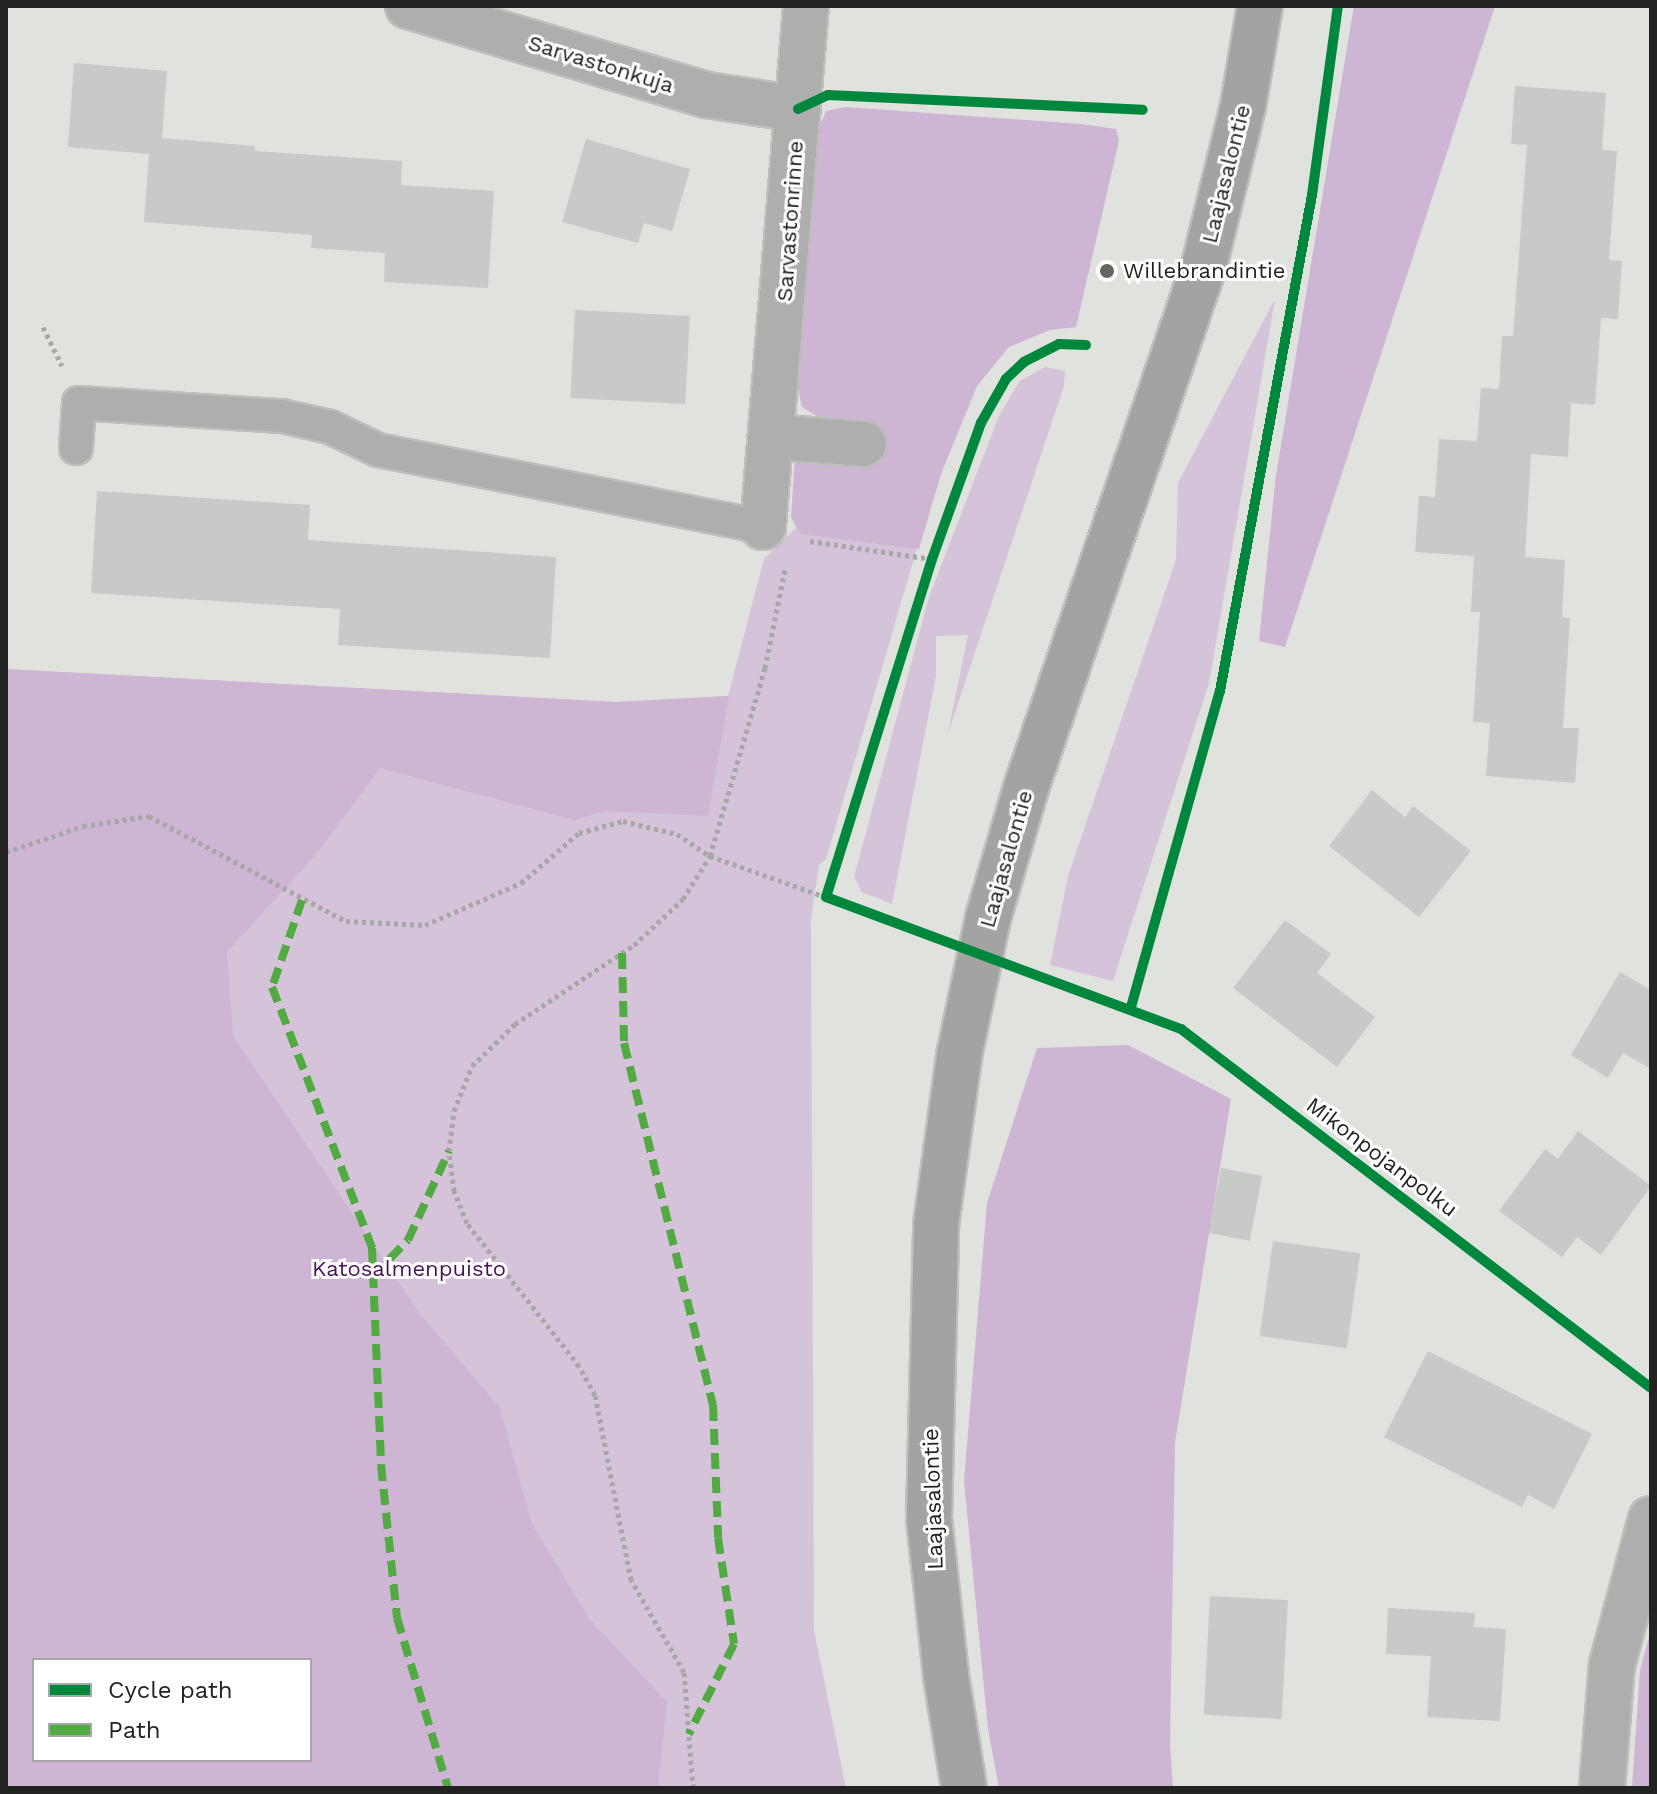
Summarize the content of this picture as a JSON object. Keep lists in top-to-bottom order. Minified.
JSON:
{"streets":{"main road":["Laajasalontie"],"street":["Sarvastonkuja","Sarvastonrinne"],"cycle path":["Mikonpojanpolku"]},"crossings":[["Sarvastonkuja","Sarvastonrinne"]],"parks":["Katosalmenpuisto"],"places":["Willebrandintie"],"legend":["Cycle path","Path"]}
